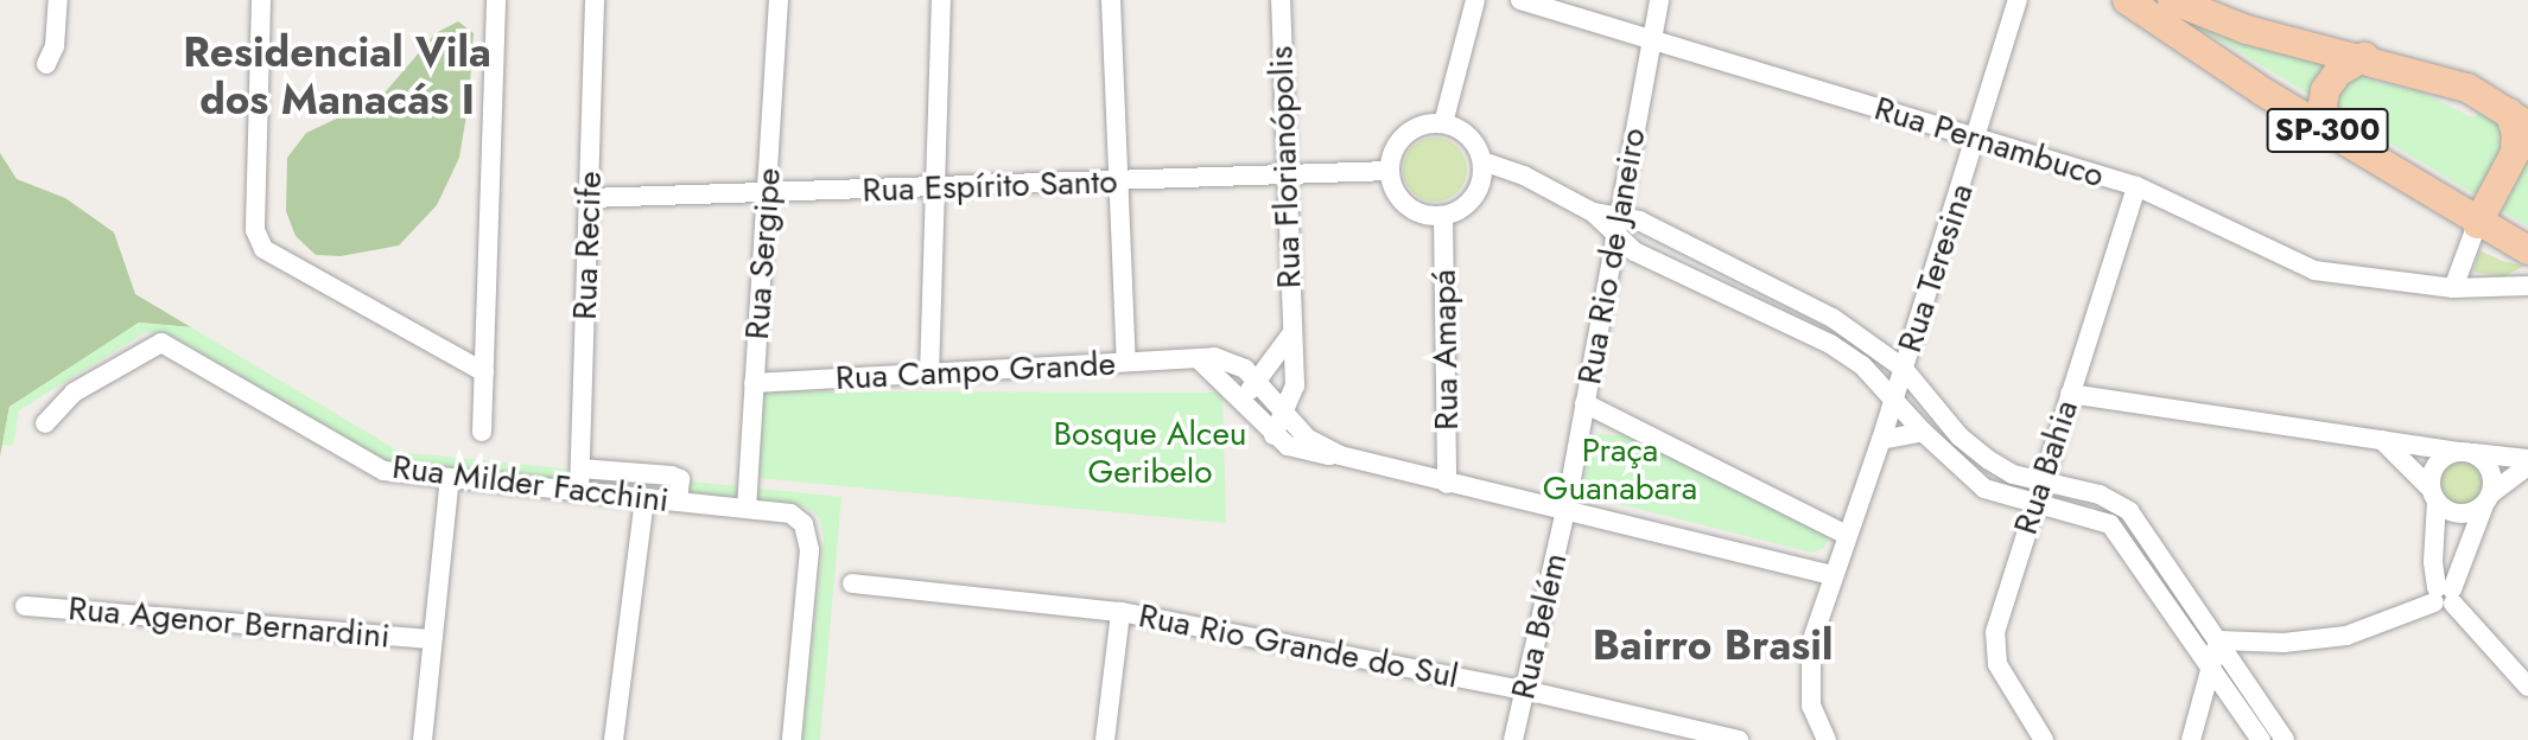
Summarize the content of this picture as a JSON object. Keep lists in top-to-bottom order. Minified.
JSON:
{"streets":{"main road":["SP-300"],"street":["Rua Pernambuco","Rua Florianópolis","Rua Espírito Santo","Rua Recife","Rua Sergipe","Rua Rio de Janeiro","Rua Teresina","Rua Amapá","Rua Campo Grande","Rua Bahia","Rua Milder Facchini","Rua Agenor Bernardini","Rua Belém","Rua Rio Grande do Sul"]},"crossings":[["Rua Pernambuco","Rua Rio de Janeiro"],["Rua Pernambuco","Rua Teresina"],["Rua Pernambuco","Rua Bahia"],["Rua Florianópolis","Rua Espírito Santo"],["Rua Florianópolis","Rua Campo Grande"],["Rua Espírito Santo","Rua Recife"],["Rua Espírito Santo","Rua Sergipe"],["Rua Espírito Santo","Rua Amapá"],["Rua Recife","Rua Milder Facchini"],["Rua Sergipe","Rua Campo Grande"],["Rua Sergipe","Rua Milder Facchini"],["Rua Rio de Janeiro","Rua Belém"],["Rua Belém","Rua Rio Grande do Sul"]],"districts":["Residencial Vila dos Manacás I","Bairro Brasil"],"parks":["Bosque Alceu Geribelo","Praça Guanabara"]}
